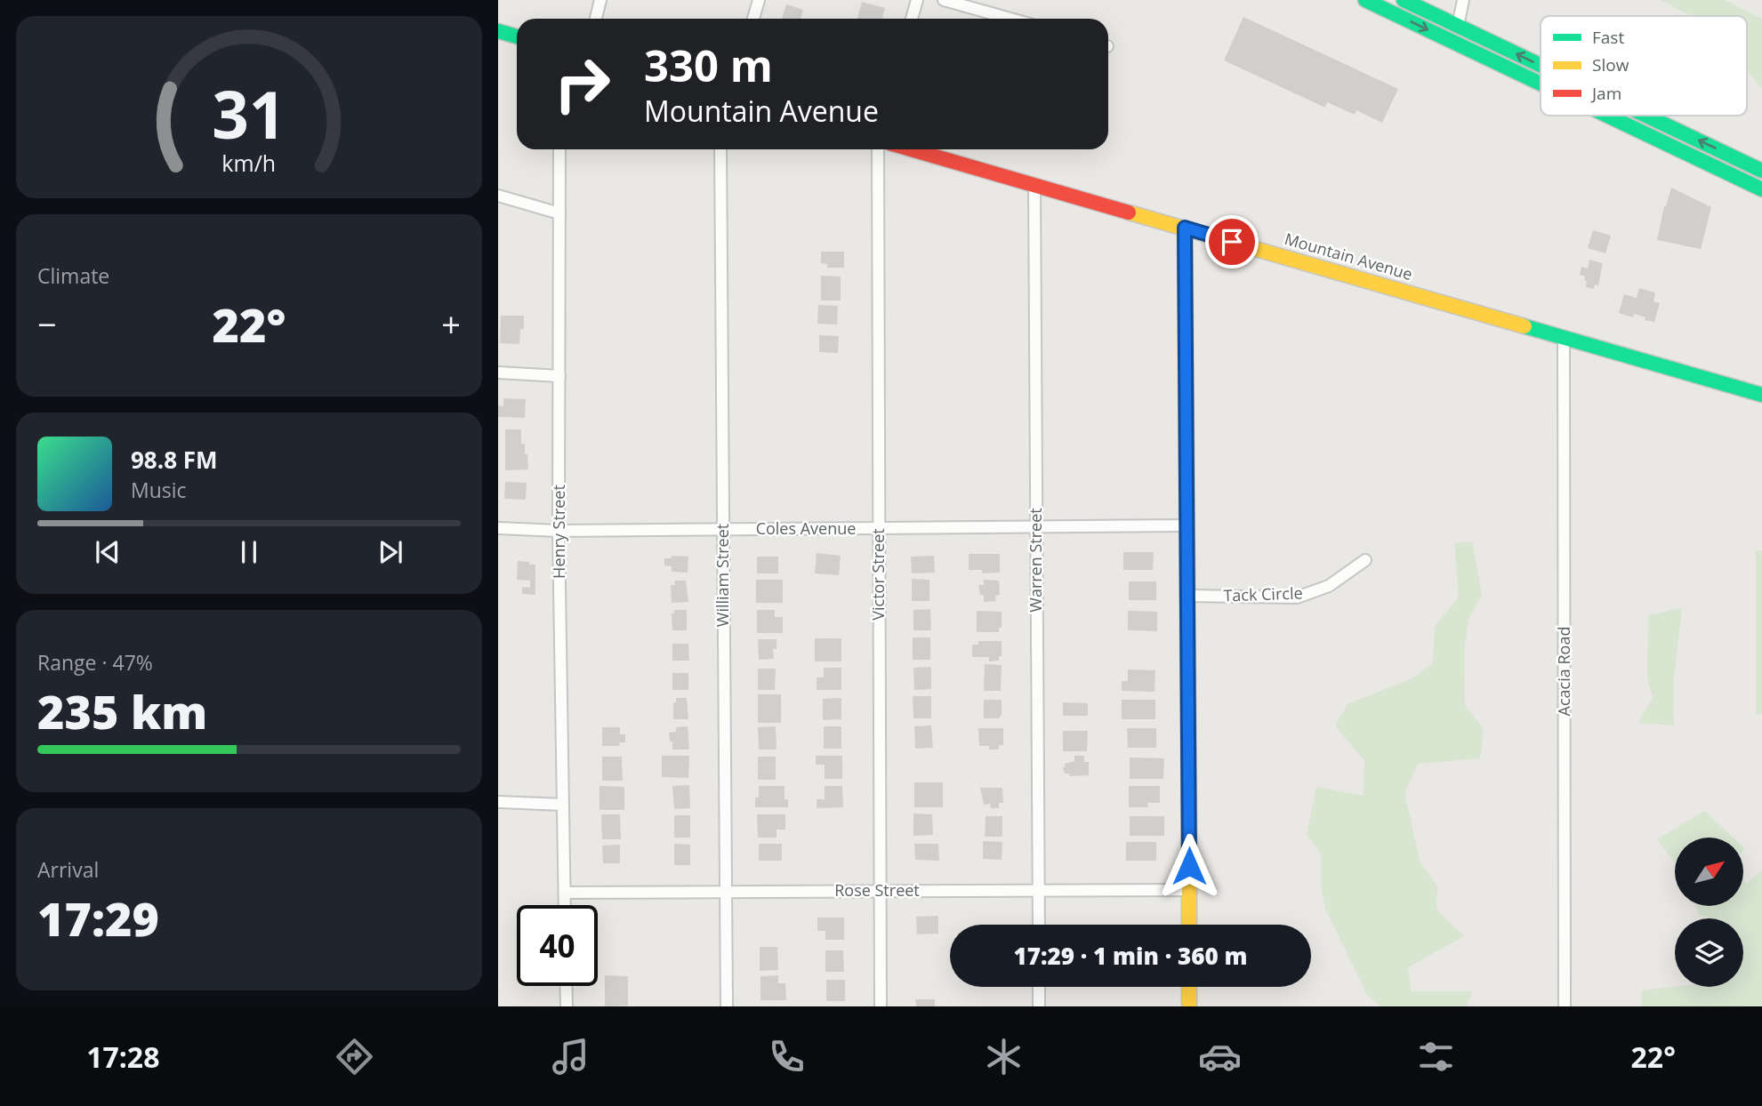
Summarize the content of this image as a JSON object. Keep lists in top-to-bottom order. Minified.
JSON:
{"streets":{"main road":["Mountain Avenue"],"street":["Coles Avenue","Henry Street","Warren Street","Victor Street","William Street","Tack Circle","Acacia Road","Rose Street"]},"crossings":[["Mountain Avenue","Warren Street"],["Mountain Avenue","Acacia Road"],["Coles Avenue","Henry Street"],["Coles Avenue","Warren Street"],["Coles Avenue","Victor Street"],["Coles Avenue","William Street"],["Henry Street","Rose Street"],["Warren Street","Rose Street"],["Victor Street","Rose Street"],["William Street","Rose Street"]],"legend":["Fast","Slow","Jam"],"north":"top right","page":{"turn":["330 m","Mountain Avenue"],"tile":["Climate",["Range · 47%","235 km"],["Arrival","17:29"]],"heat":["−","22°","+"],"song":["98.8 FM","Music"],"limit":"40","trip":"17:29 · 1 min · 360 m","tabs":["17:28","22°"],"gauge":["31","km/h"]}}
